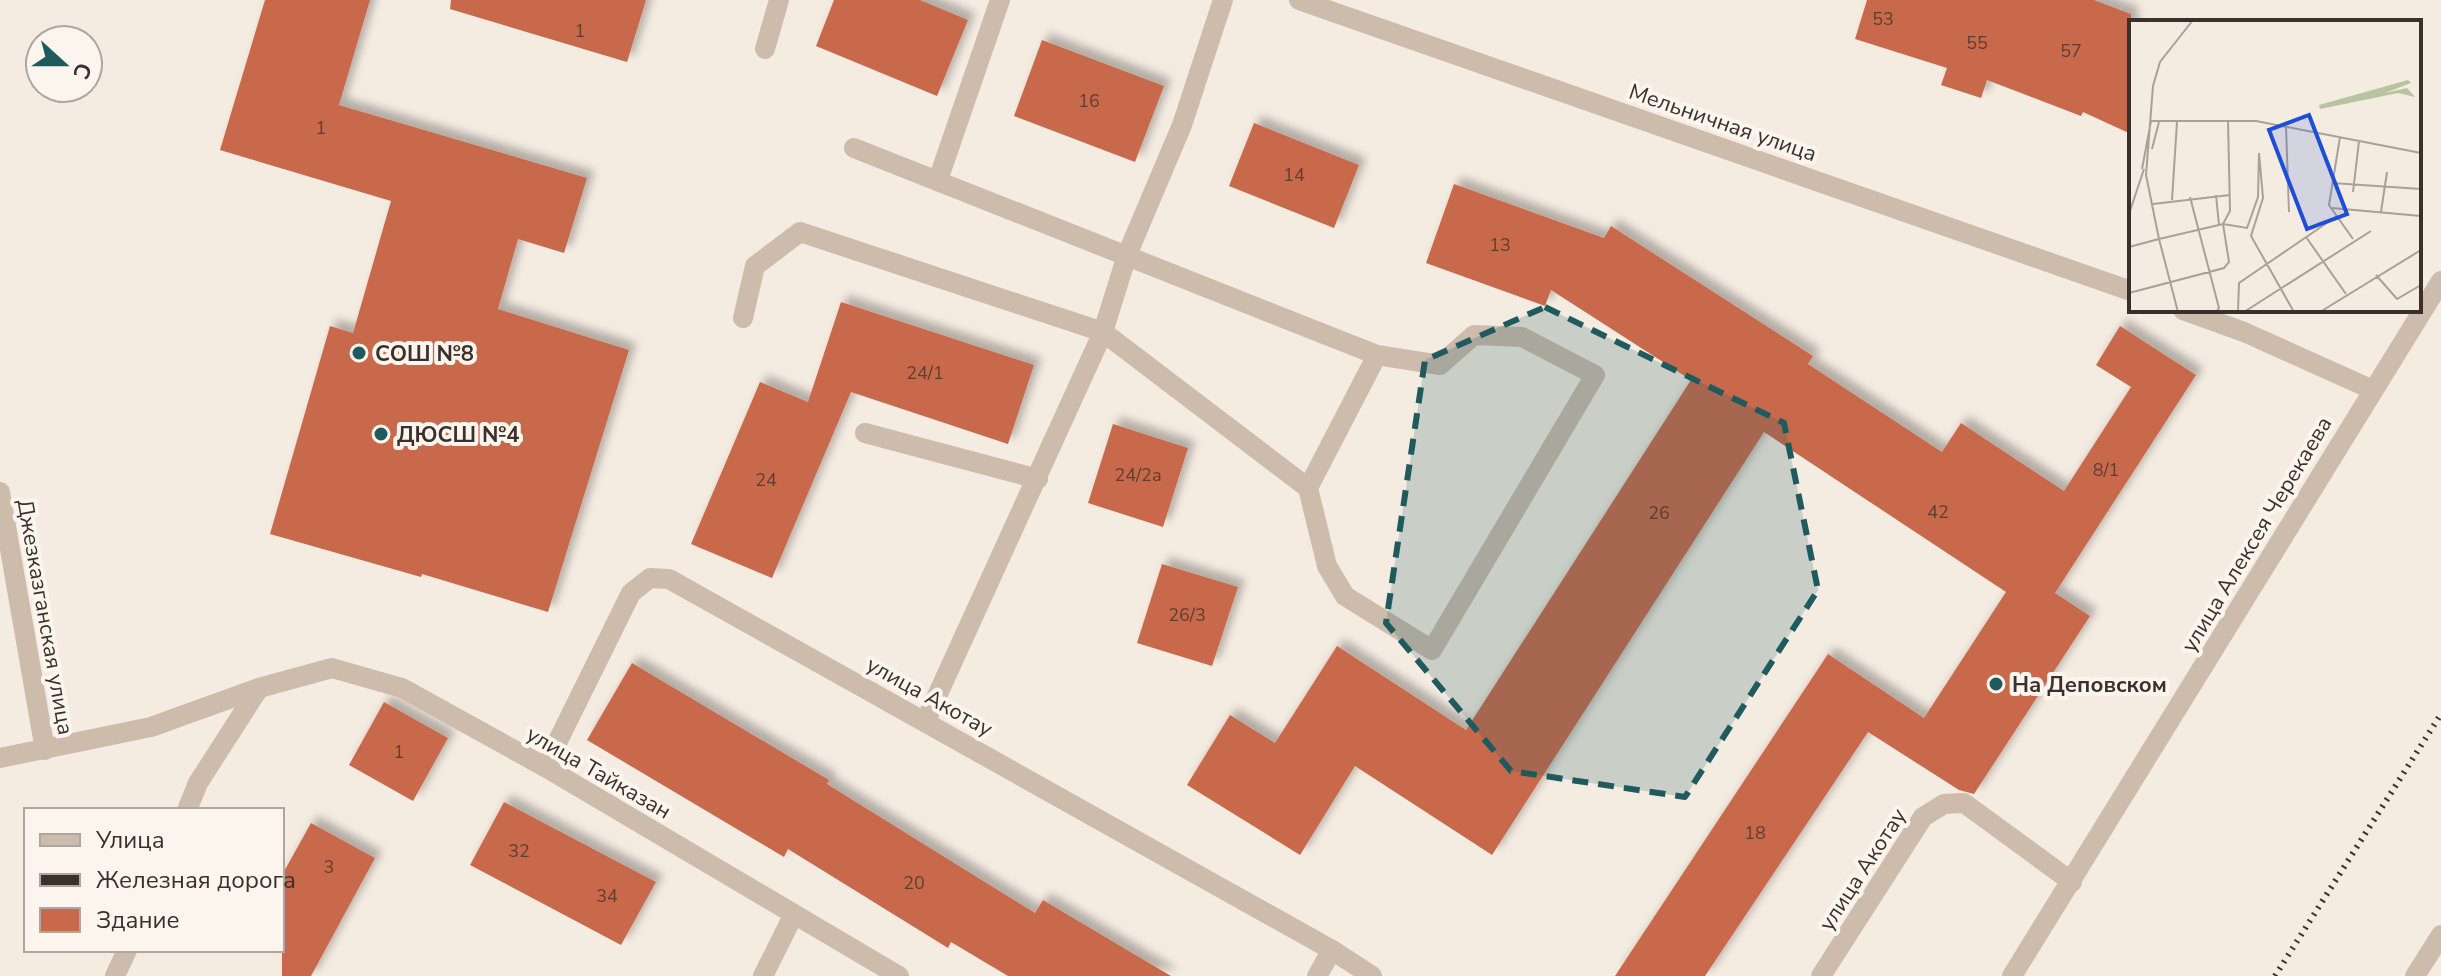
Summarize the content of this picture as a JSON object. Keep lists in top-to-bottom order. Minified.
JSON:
{"streets":{"street":["Мельничная улица","улица Алексея Черекаева","Джезказганская улица","улица Акотау","улица Тайказан"]},"crossings":[["улица Алексея Черекаева","улица Акотау"],["Джезказганская улица","улица Тайказан"],["улица Акотау","улица Тайказан"]],"places":["СОШ №8","ДЮСШ №4","На Деповском"],"house_numbers":["53","1","55","57","16","1","14","13","24/1","8/1","24/2а","24","42","26","26/3","1","18","32","3","20","34"],"legend":["Улица","Железная дорога","Здание"],"north":"right"}
